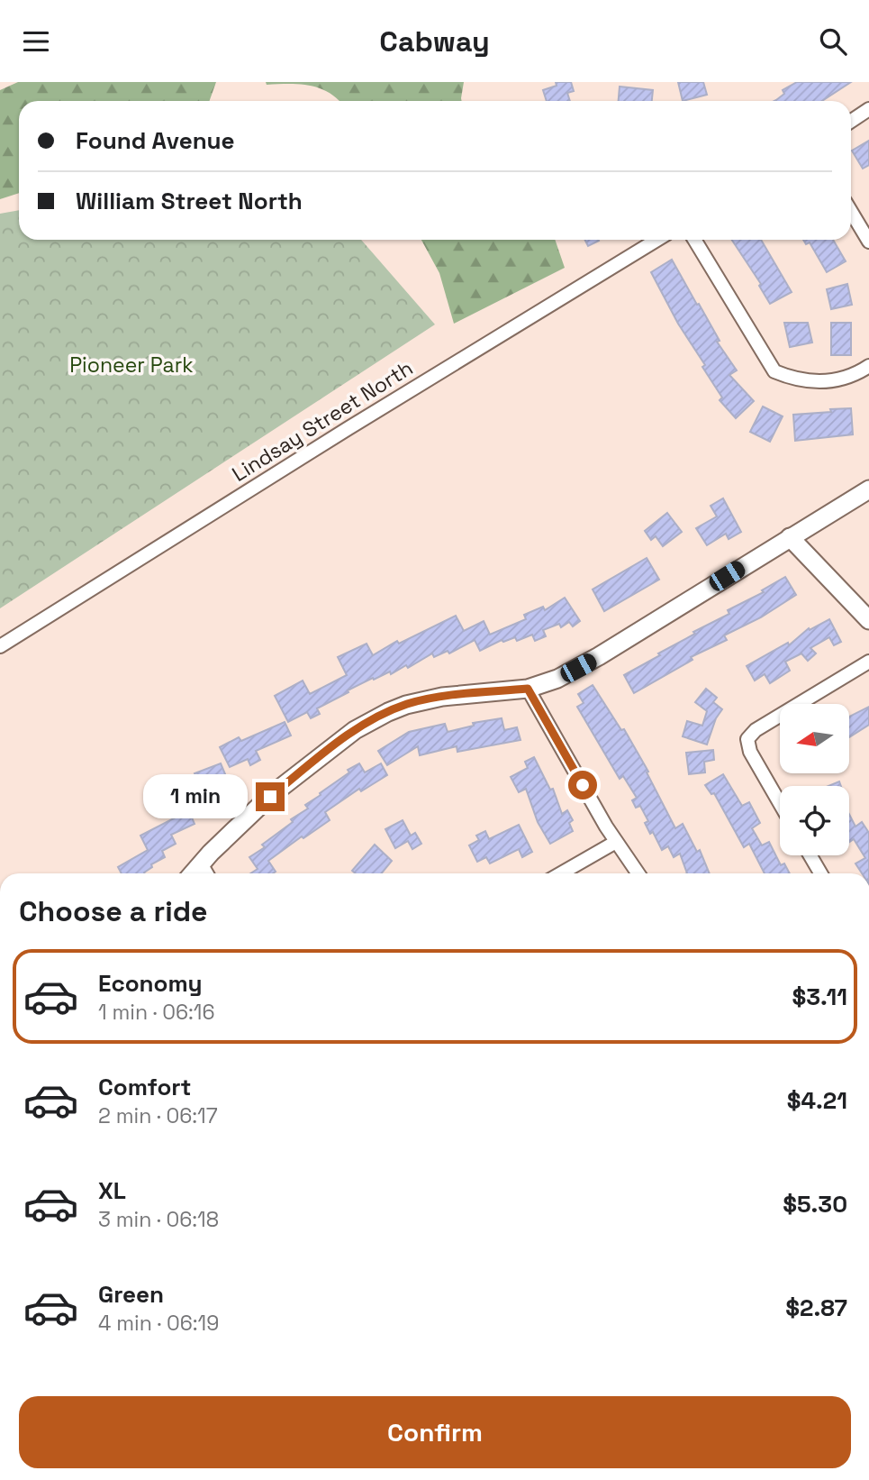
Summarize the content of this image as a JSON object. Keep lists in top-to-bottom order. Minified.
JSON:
{"streets":{"street":["Lindsay Street North"]},"parks":["Pioneer Park"],"north":"left","page":{"header":"Cabway","banner":["Found Avenue","William Street North"],"bubble":"1 min","heading":"Choose a ride","list":[{"name":"Economy","note":"1 min · 06:16","value":"$3.11"},{"name":"Comfort","note":"2 min · 06:17","value":"$4.21"},{"name":"XL","note":"3 min · 06:18","value":"$5.30"},{"name":"Green","note":"4 min · 06:19","value":"$2.87"}],"buttons":"Confirm"}}
